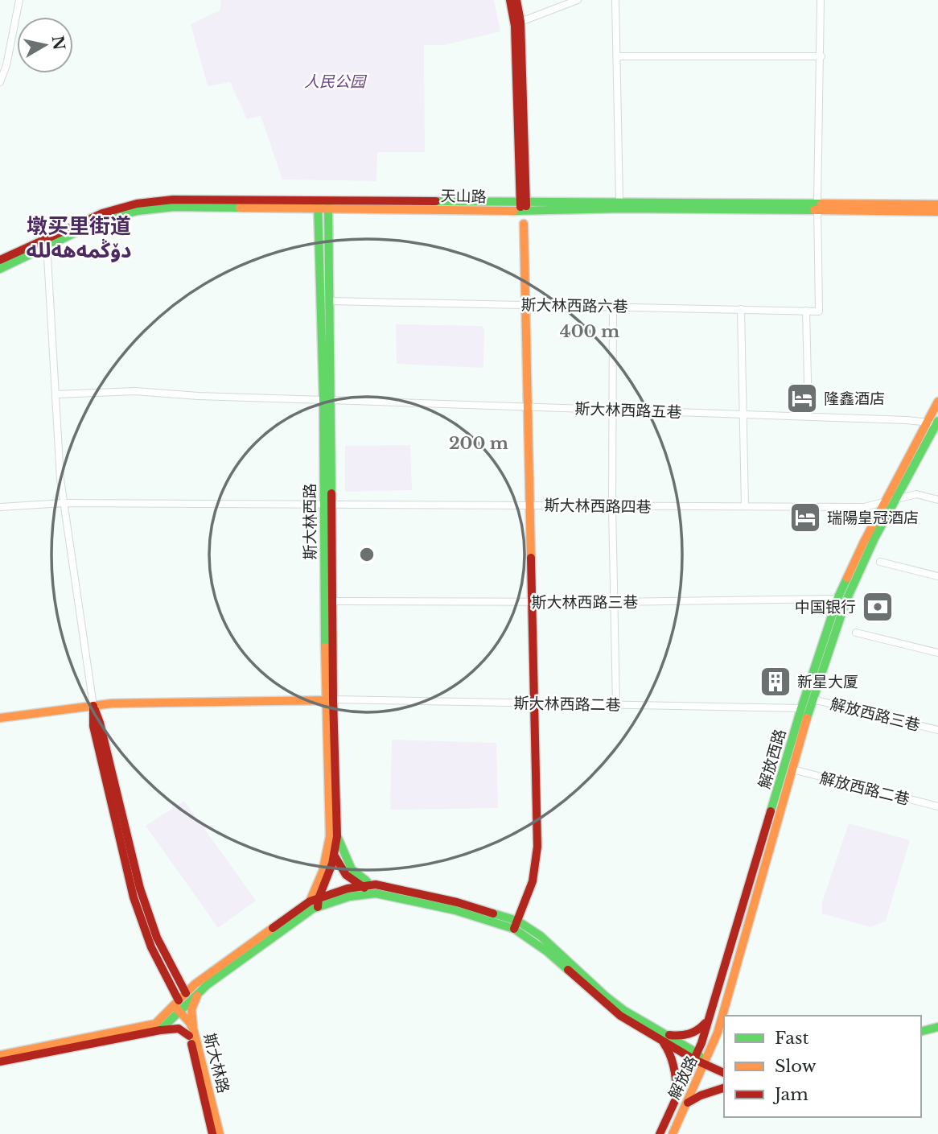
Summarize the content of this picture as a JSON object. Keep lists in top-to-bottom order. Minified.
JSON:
{"streets":{"main road":["天山路","斯大林西路","解放西路","斯大林路","解放路"],"street":["斯大林西路六巷","斯大林西路五巷","斯大林西路四巷","斯大林西路三巷","斯大林西路二巷","解放西路三巷","解放西路二巷"]},"crossings":[["天山路","斯大林西路六巷"],["天山路","斯大林西路"],["斯大林西路六巷","斯大林西路"],["斯大林西路五巷","斯大林西路"],["斯大林西路五巷","解放西路"],["斯大林西路四巷","斯大林西路"],["斯大林西路四巷","解放西路"],["斯大林西路","斯大林西路三巷"],["斯大林西路","斯大林西路二巷"],["斯大林西路三巷","解放西路"],["斯大林西路二巷","解放西路"],["解放西路三巷","解放西路"],["解放西路","解放西路二巷"],["解放西路","解放路"]],"districts":["墩买里街道 دۆڭمەھەللە"],"parks":["人民公园"],"places":{"hotel":["隆鑫酒店","瑞陽皇冠酒店"],"bank":["中国银行"],"building":["新星大厦"]},"legend":["Fast","Slow","Jam"],"north":"right","rings":["400 m","200 m"]}
